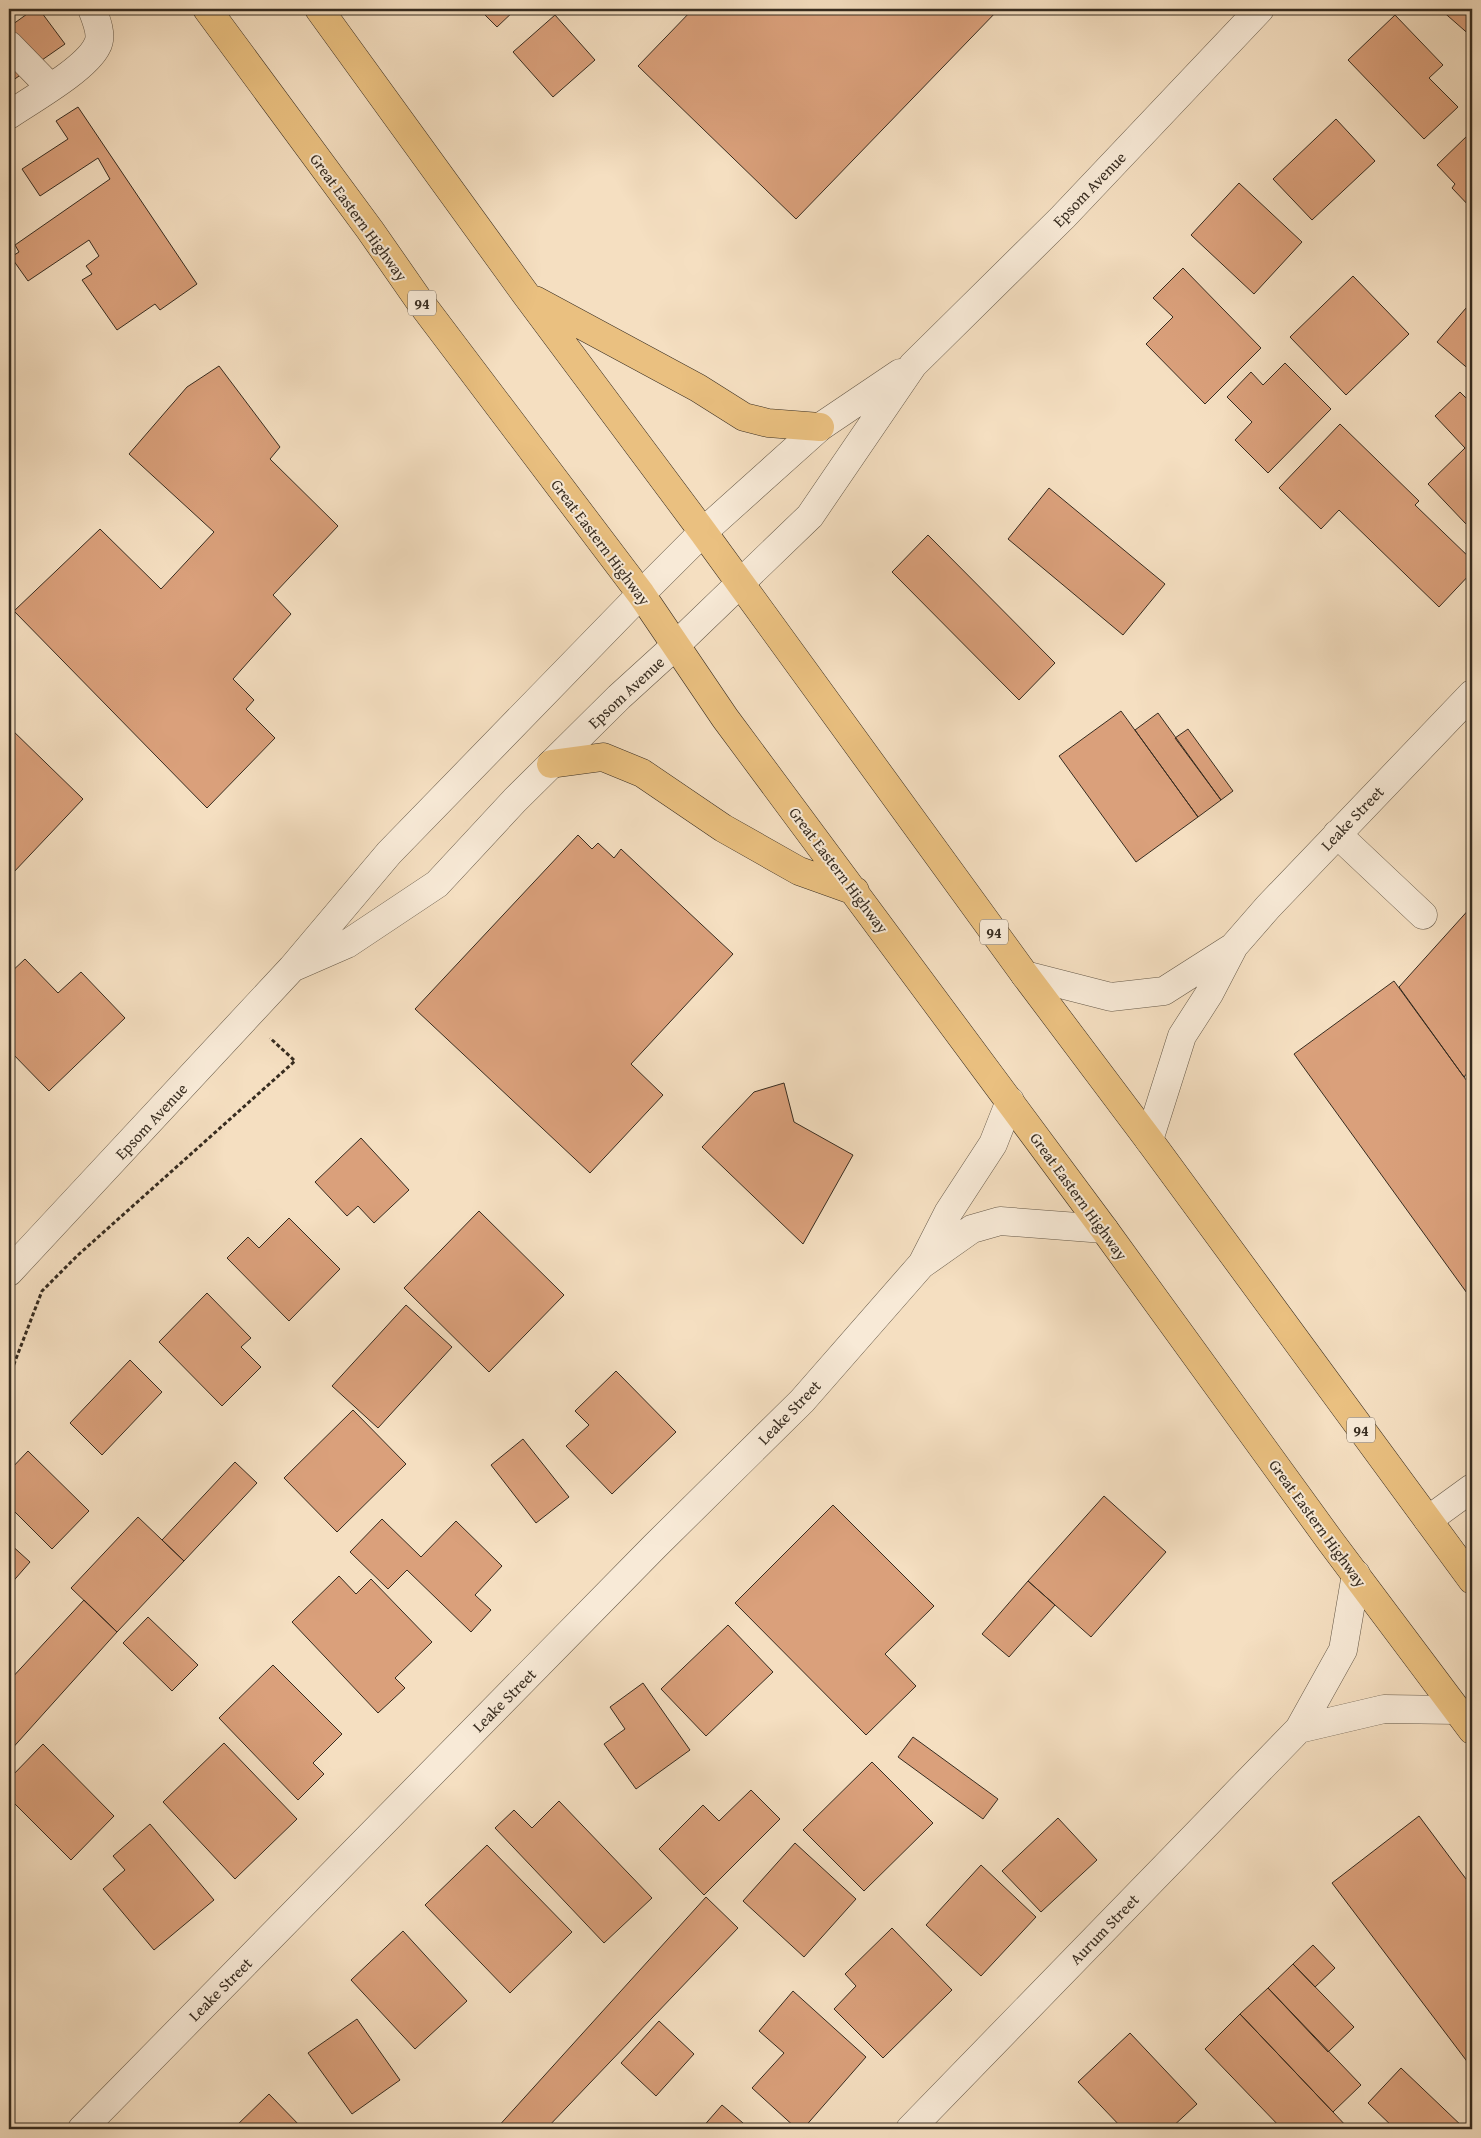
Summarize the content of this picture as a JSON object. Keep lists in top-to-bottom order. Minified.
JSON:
{"streets":{"highway":["Great Eastern Highway","94"],"street":["Epsom Avenue","Leake Street","Aurum Street"]},"crossings":[["Epsom Avenue","Great Eastern Highway"],["Epsom Avenue","94"],["Great Eastern Highway","Leake Street"],["Great Eastern Highway","Aurum Street"],["94","Leake Street"]]}
